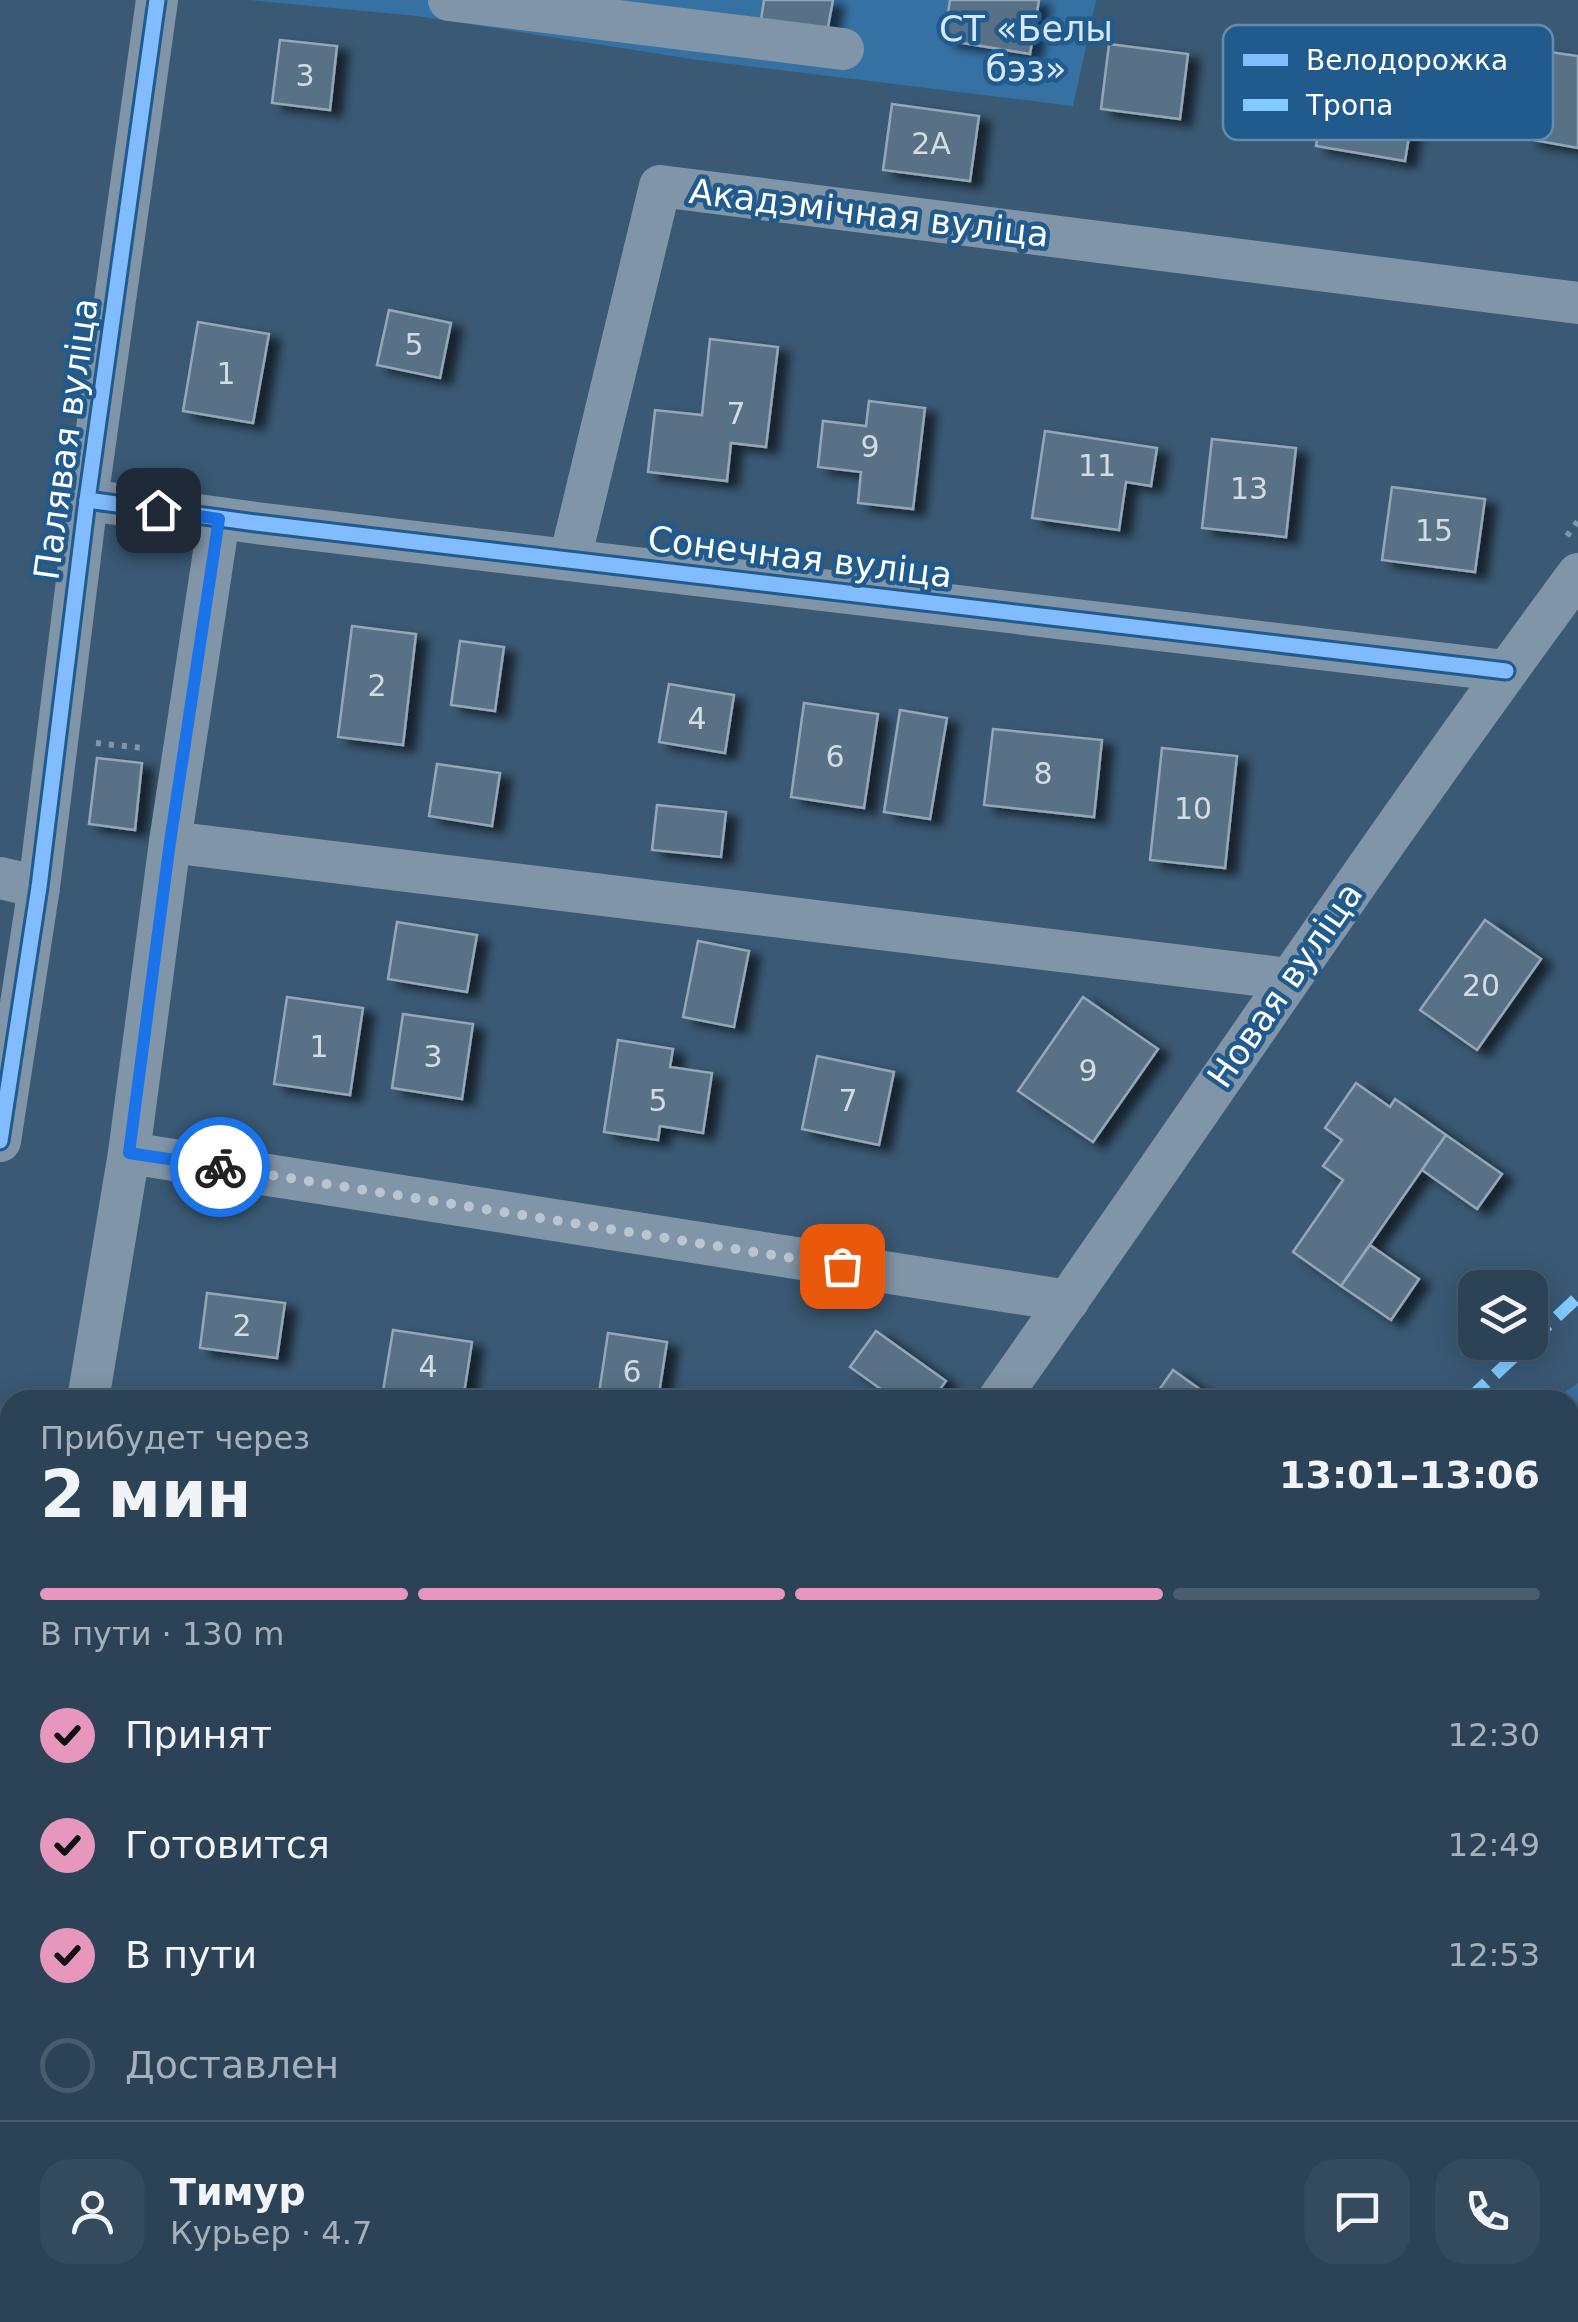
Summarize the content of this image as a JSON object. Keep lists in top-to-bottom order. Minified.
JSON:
{"streets":{"street":["Акадэмічная вуліца","Палявая вуліца","Сонечная вуліца","Новая вуліца"]},"crossings":[["Акадэмічная вуліца","Сонечная вуліца"],["Палявая вуліца","Сонечная вуліца"],["Сонечная вуліца","Новая вуліца"]],"parks":["СТ «Белы бэз»"],"house_numbers":["3","2А","5","1","7","9","11","13","15","2","4","6","8","10","20","1","3","9","5","7","2","4","6"],"legend":["Велодорожка","Тропа"],"page":{"heading":["2 мин","Прибудет через","13:01–13:06"],"panel":["Тимур","Курьер · 4.7"],"bar":"В пути · 130 m","list":[["Принят","12:30"],["Готовится","12:49"],["В пути","12:53"],"Доставлен"]}}
